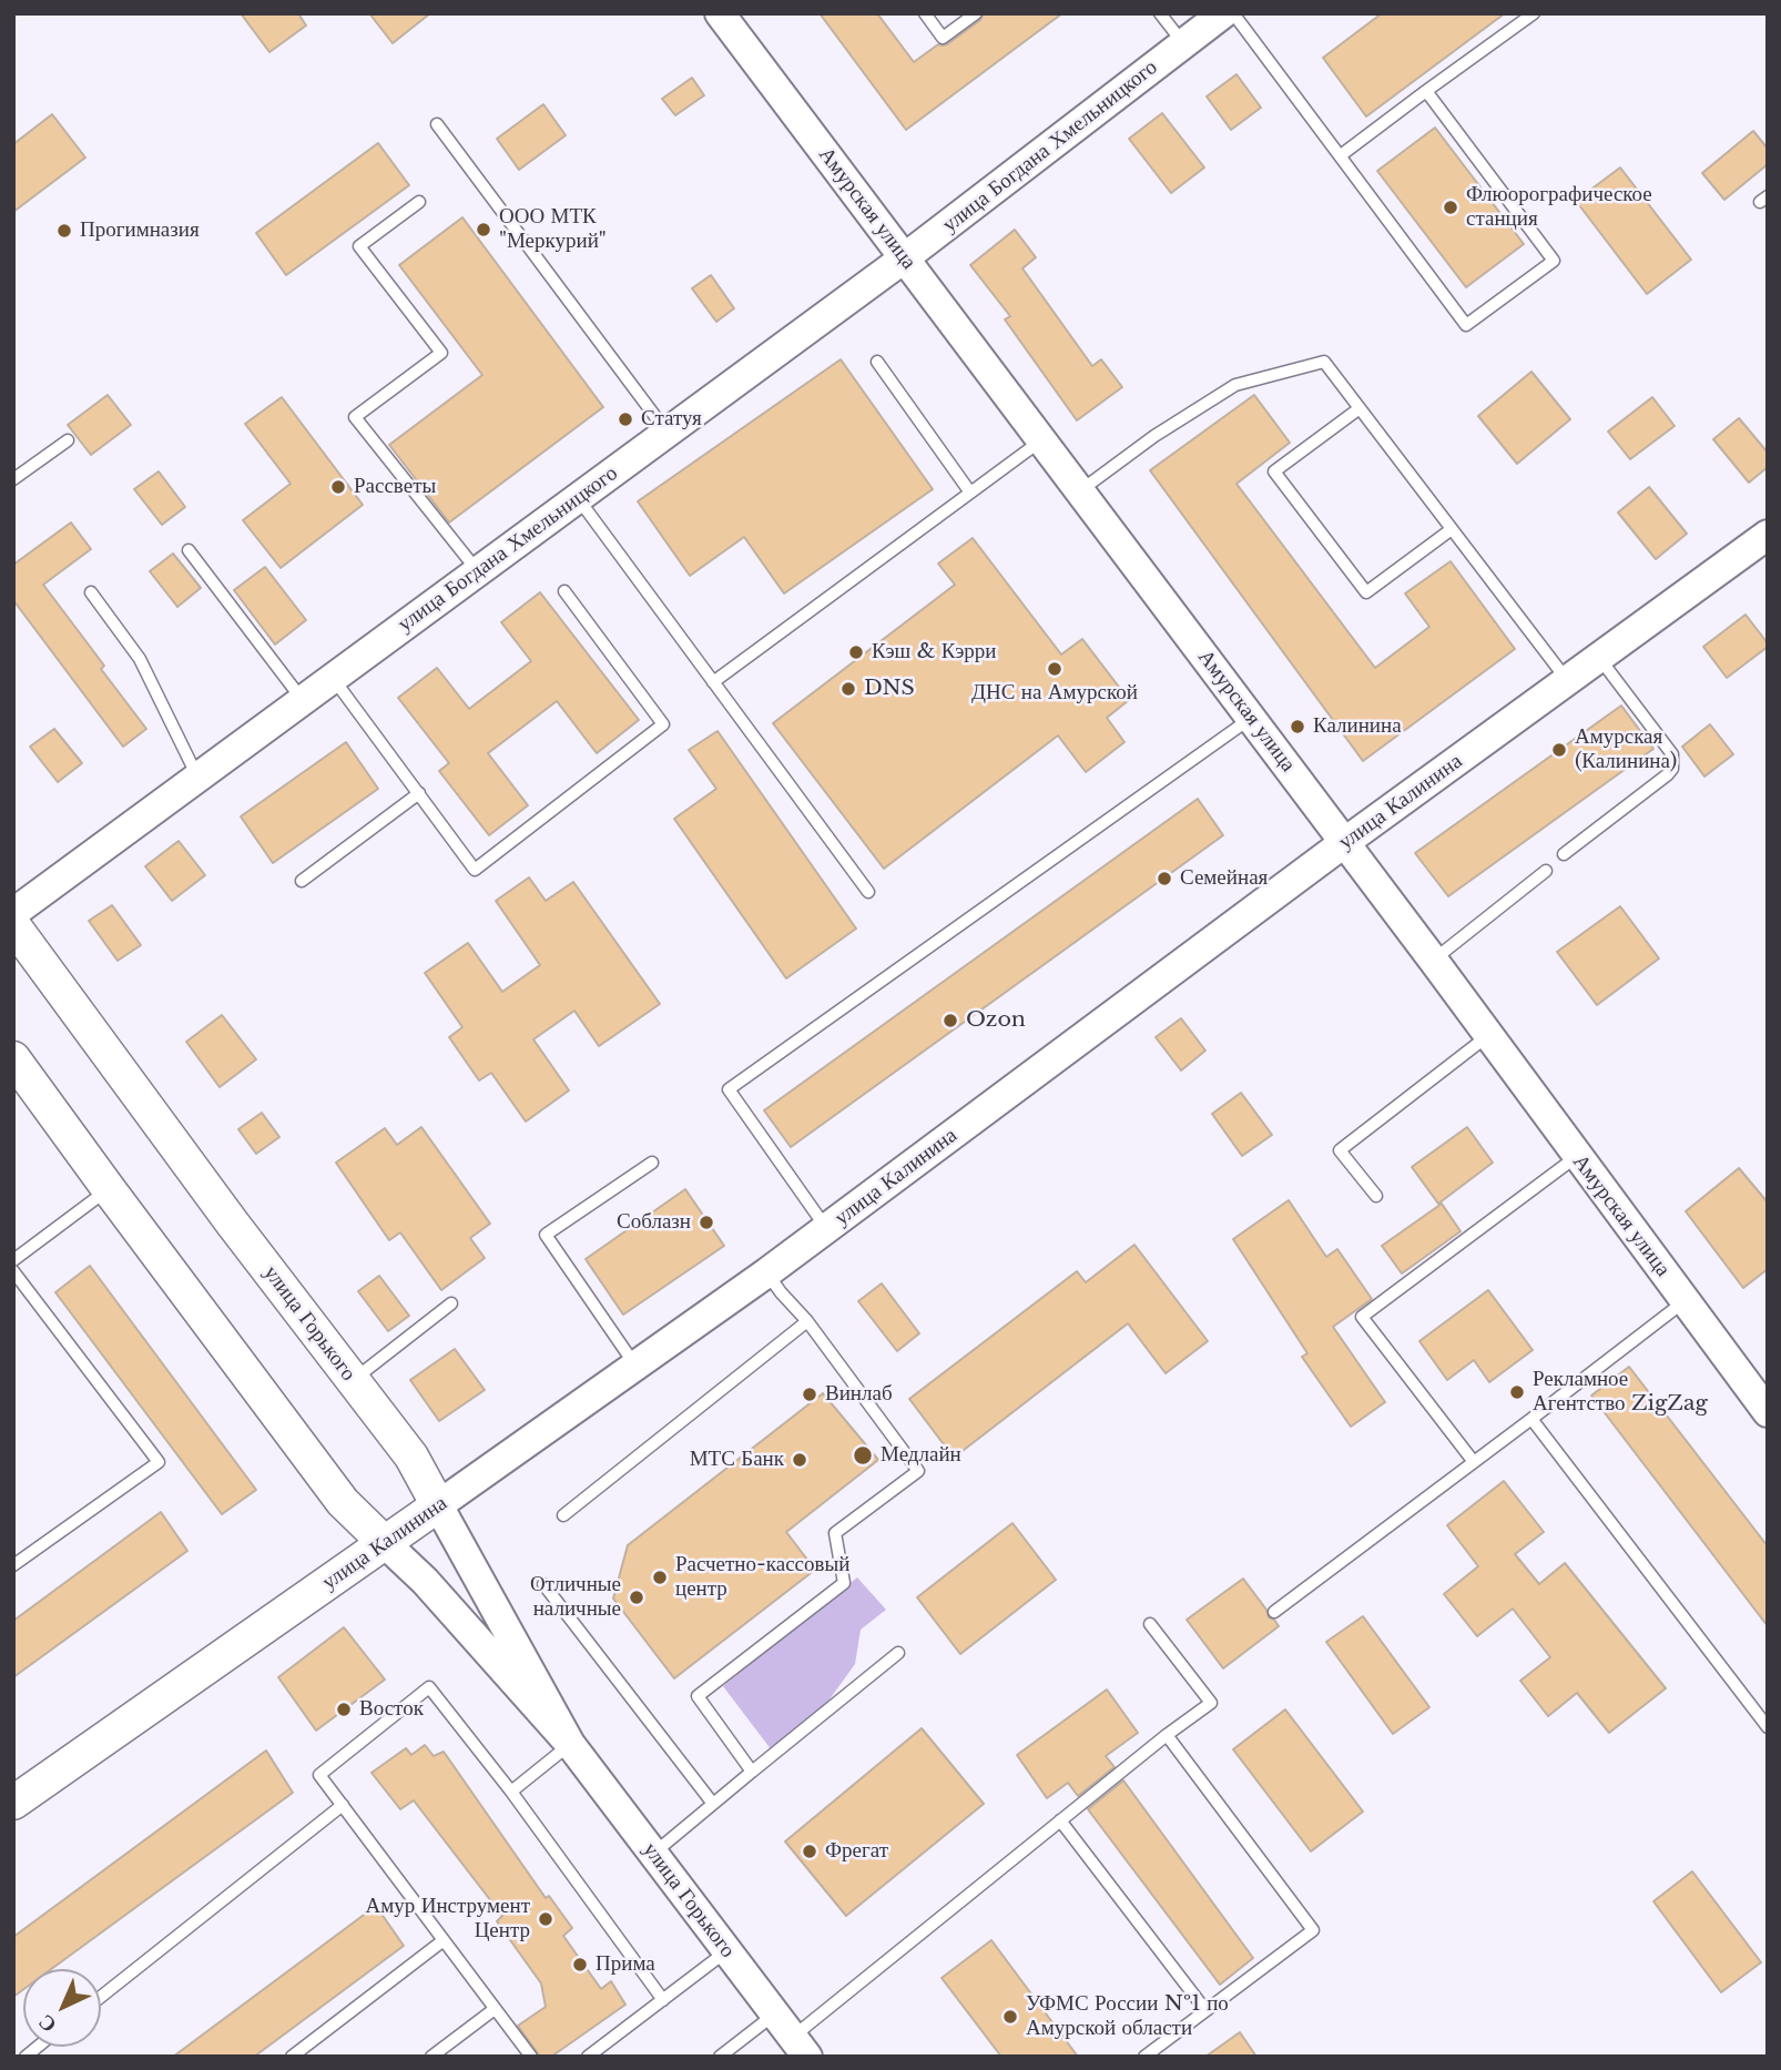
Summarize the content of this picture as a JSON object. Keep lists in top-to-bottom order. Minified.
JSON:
{"streets":{"main road":["улица Калинина","улица Горького"],"street":["улица Богдана Хмельницкого","Амурская улица"]},"crossings":[["улица Богдана Хмельницкого","Амурская улица"],["Амурская улица","улица Калинина"],["улица Калинина","улица Горького"]],"places":["Флюорографическое станция","ООО МТК \"Меркурий\"","Прогимназия","Статуя","Рассветы","Кэш & Кэрри","ДНС на Амурской","DNS","Калинина","Амурская (Калинина)","Семейная","Ozon","Соблазн","Рекламное Агентство ZigZag","Винлаб","Медлайн","МТС Банк","Расчетно-кассовый центр","Отличные наличные","Восток","Фрегат","Амур Инструмент Центр","Прима","УФМС России №1 по Амурской области"],"north":"bottom left"}
